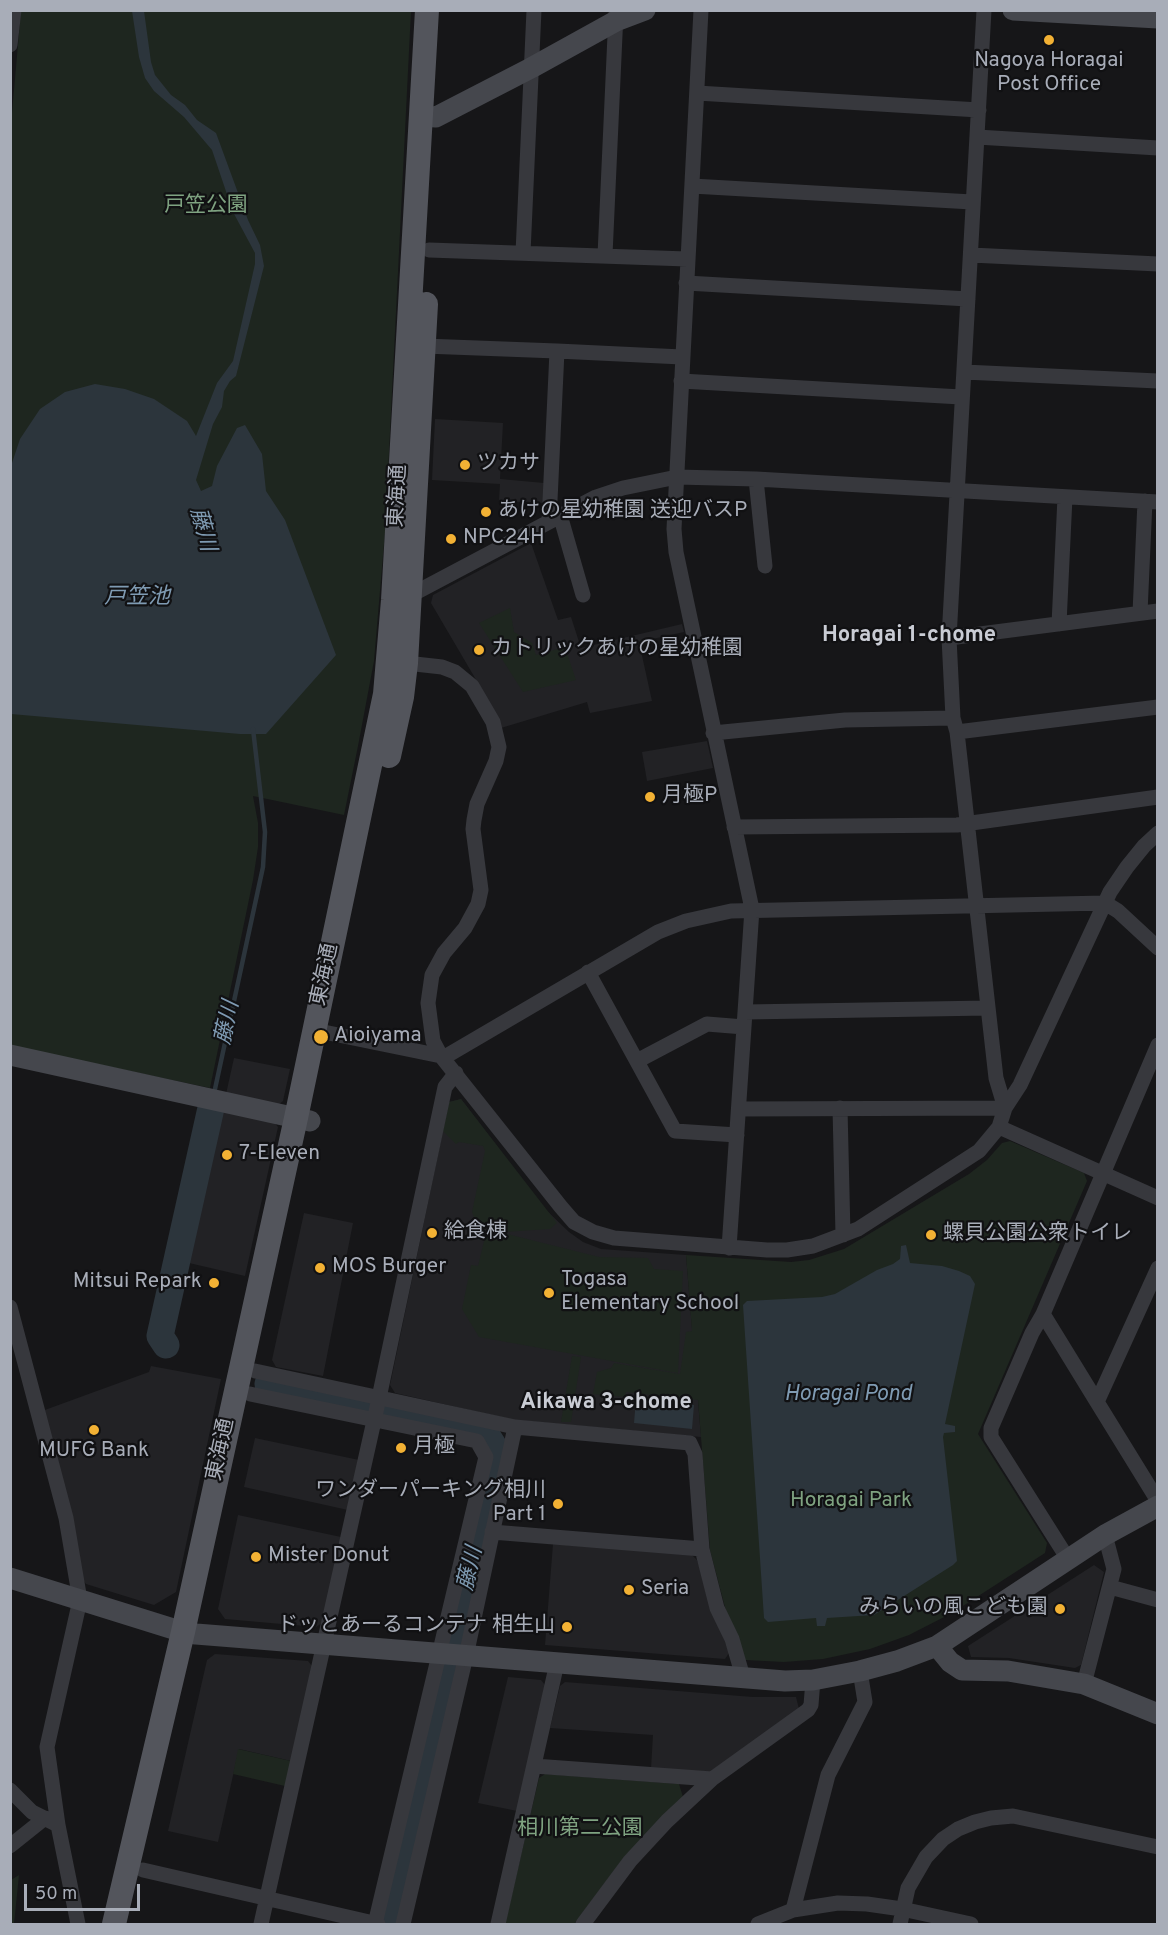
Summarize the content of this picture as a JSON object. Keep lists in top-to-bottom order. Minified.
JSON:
{"streets":{"main road":["東海通"]},"districts":["Horagai 1-chome","Aikawa 3-chome"],"water":["藤川","戸笠池","Horagai Pond"],"parks":["戸笠公園","Horagai Park","相川第二公園"],"places":["Nagoya Horagai Post Office","ツカサ","あけの星幼稚園 送迎バスP","NPC24H","カトリックあけの星幼稚園","月極P","Aioiyama","7-Eleven","給食棟","螺貝公園公衆トイレ","MOS Burger","Mitsui Repark","Togasa Elementary School","MUFG Bank","月極","ワンダーパーキング相川 Part 1","Mister Donut","Seria","みらいの風こども園","ドッとあーるコンテナ 相生山"],"scale_bar":"50 m"}
